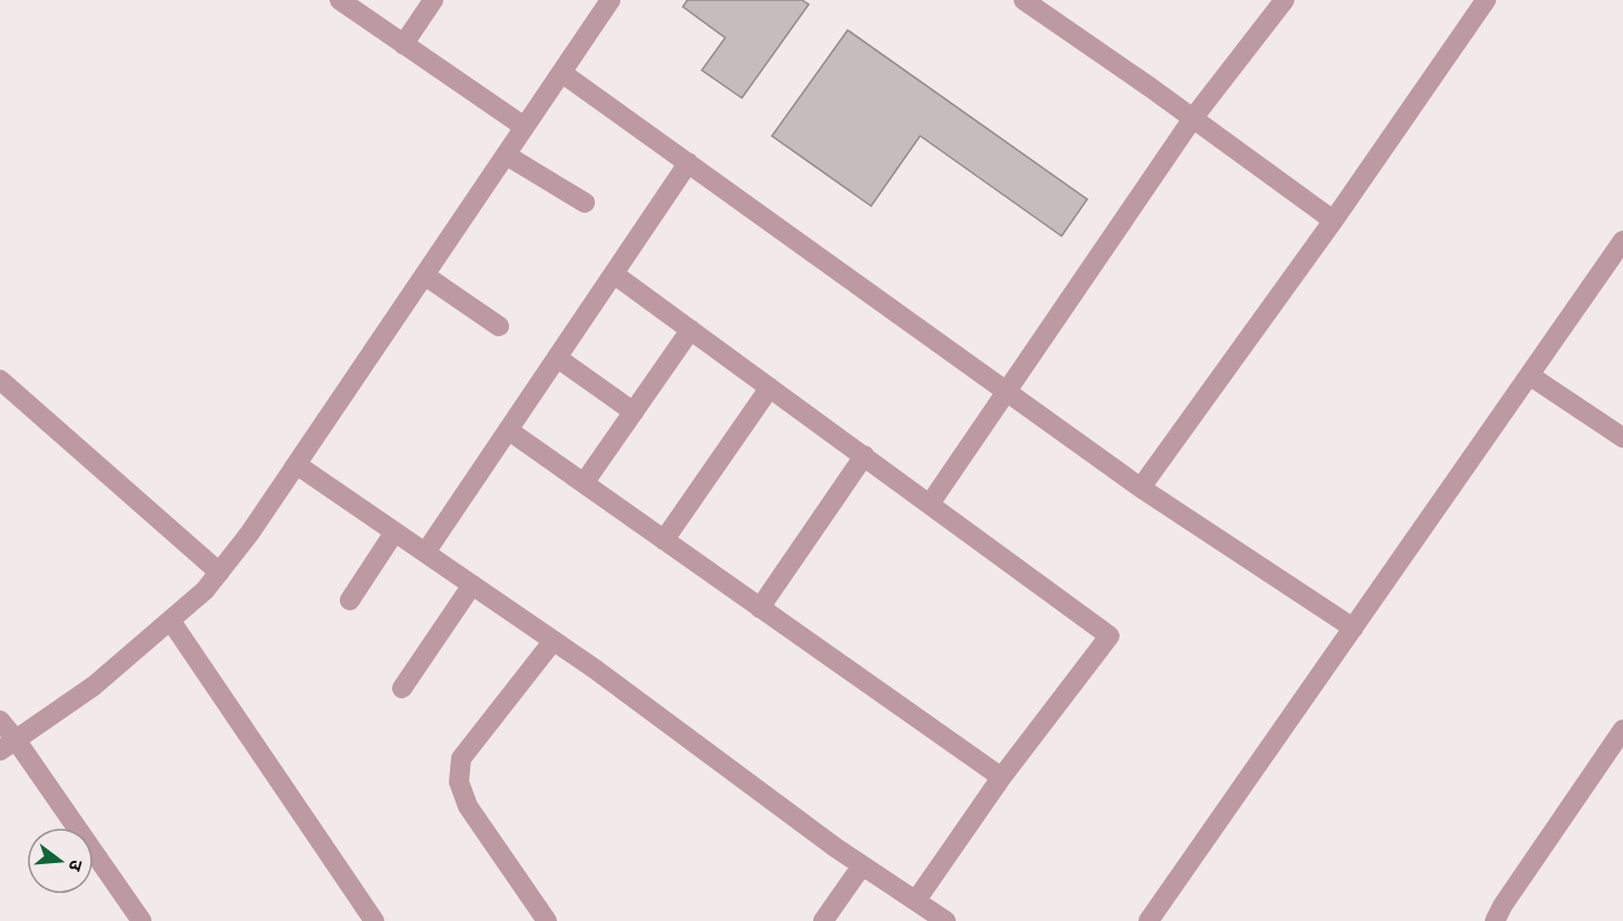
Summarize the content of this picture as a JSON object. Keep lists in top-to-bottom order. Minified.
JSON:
{"north":"right"}
